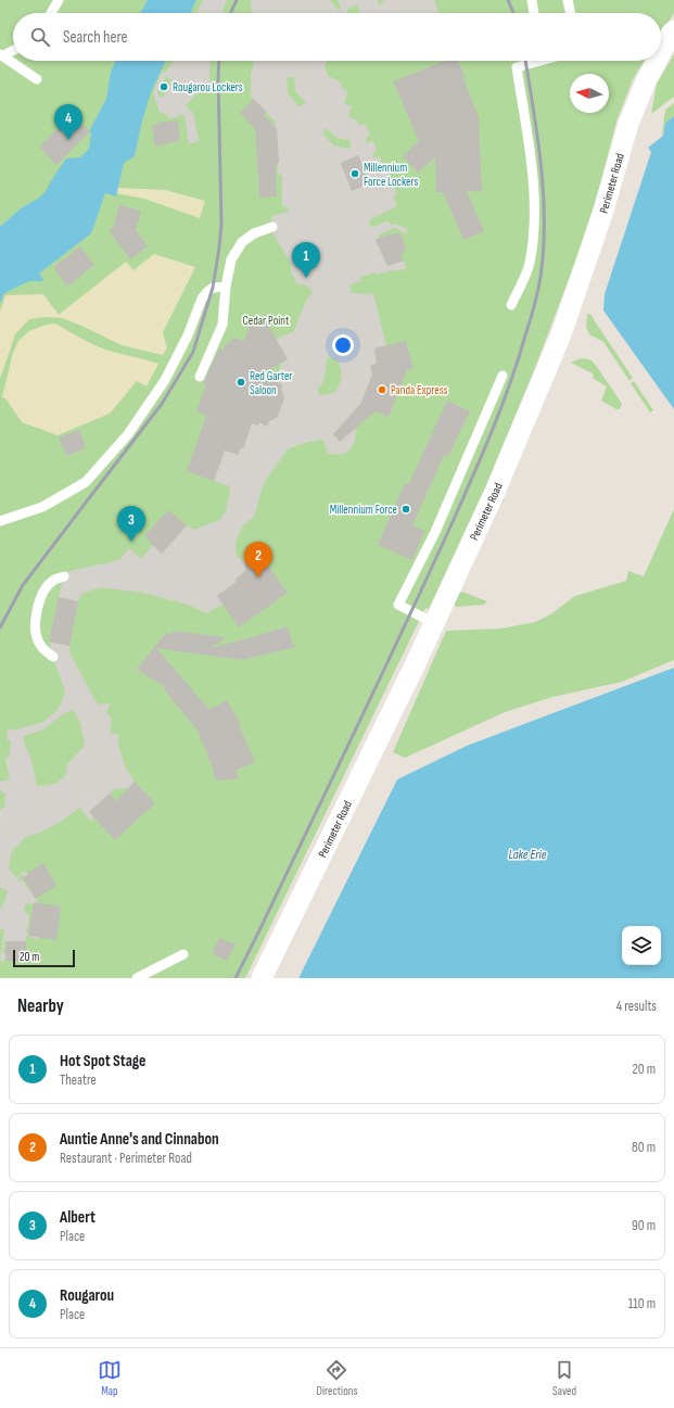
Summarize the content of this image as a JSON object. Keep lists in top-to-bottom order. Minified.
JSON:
{"streets":{"street":["Perimeter Road"]},"water":["Lake Erie"],"parks":["Cedar Point"],"places":["Rougarou Lockers","Millennium Force Lockers","Red Garter Saloon","Panda Express","Millennium Force"],"scale_bar":"20 m","north":"left","page":{"search":"Search here","pins":["4","1","3","2"],"scale":"20 m","heading":["Nearby","4 results"],"list":[{"mark":"1","name":"Hot Spot Stage","note":"Theatre","value":"20 m"},{"mark":"2","name":"Auntie Anne's and Cinnabon","note":"Restaurant · Perimeter Road","value":"80 m"},{"mark":"3","name":"Albert","note":"Place","value":"90 m"},{"mark":"4","name":"Rougarou","note":"Place","value":"110 m"}],"nav":["Map","Directions","Saved"]}}
